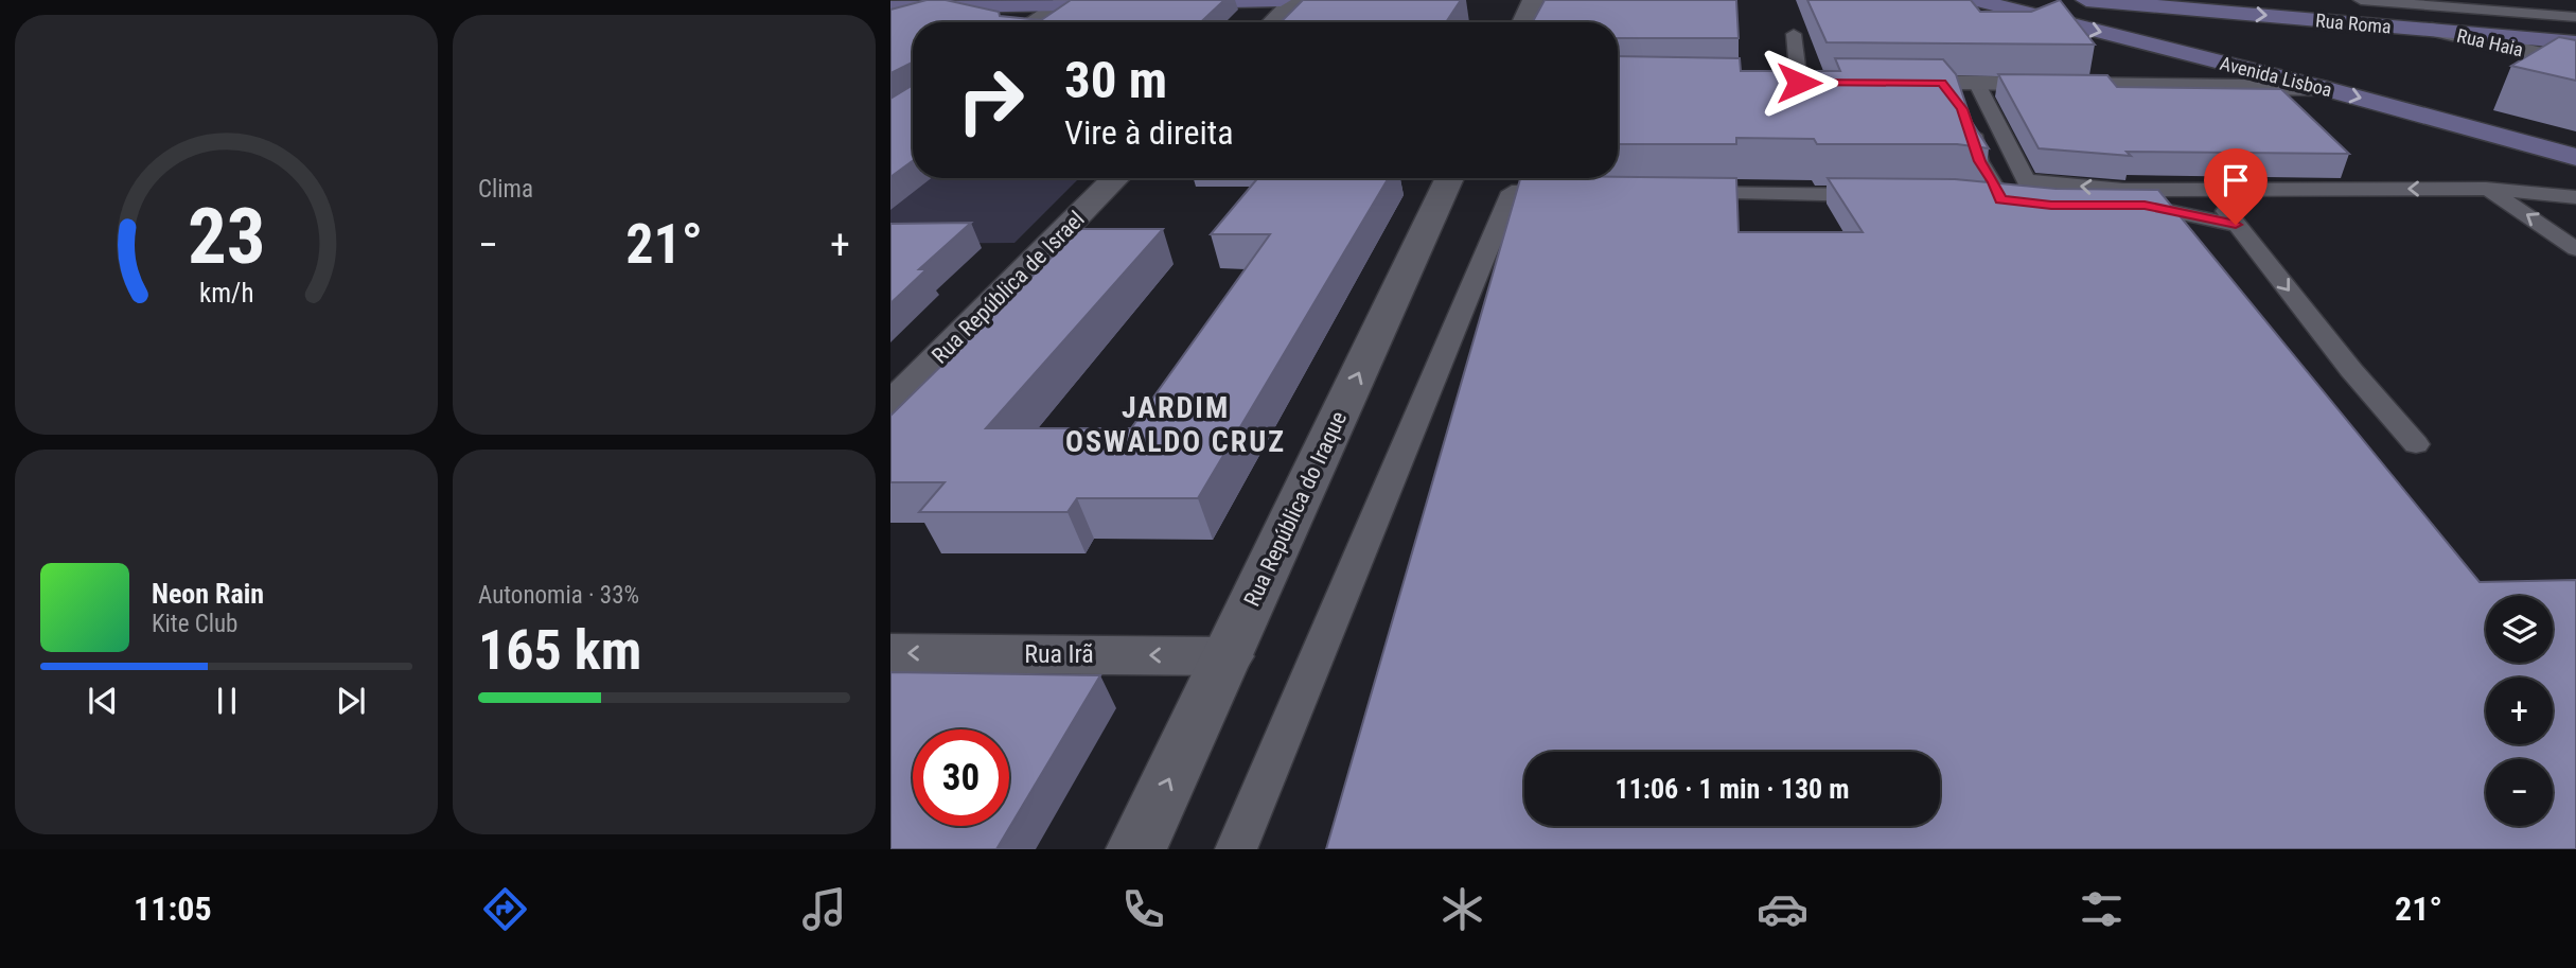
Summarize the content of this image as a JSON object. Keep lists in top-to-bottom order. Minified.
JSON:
{"streets":{"main road":["Rua Roma","Avenida Lisboa"],"street":["Rua Haia","Rua República de Israel","Rua República do Iraque","Rua Irã"]},"crossings":[["Rua Roma","Rua Haia"],["Rua República do Iraque","Rua Irã"]],"one_way":["Rua Roma","Avenida Lisboa","Rua República do Iraque","Rua Irã"],"districts":["JARDIM OSWALDO CRUZ"],"page":{"tile":["Clima",["Autonomia · 33%","165 km"]],"turn":["30 m","Vire à direita"],"heat":["−","21°","+"],"song":["Neon Rain","Kite Club"],"map_buttons":["+","−"],"limit":"30","trip":"11:06 · 1 min · 130 m","tabs":["11:05","21°"],"gauge":["23","km/h"]}}
